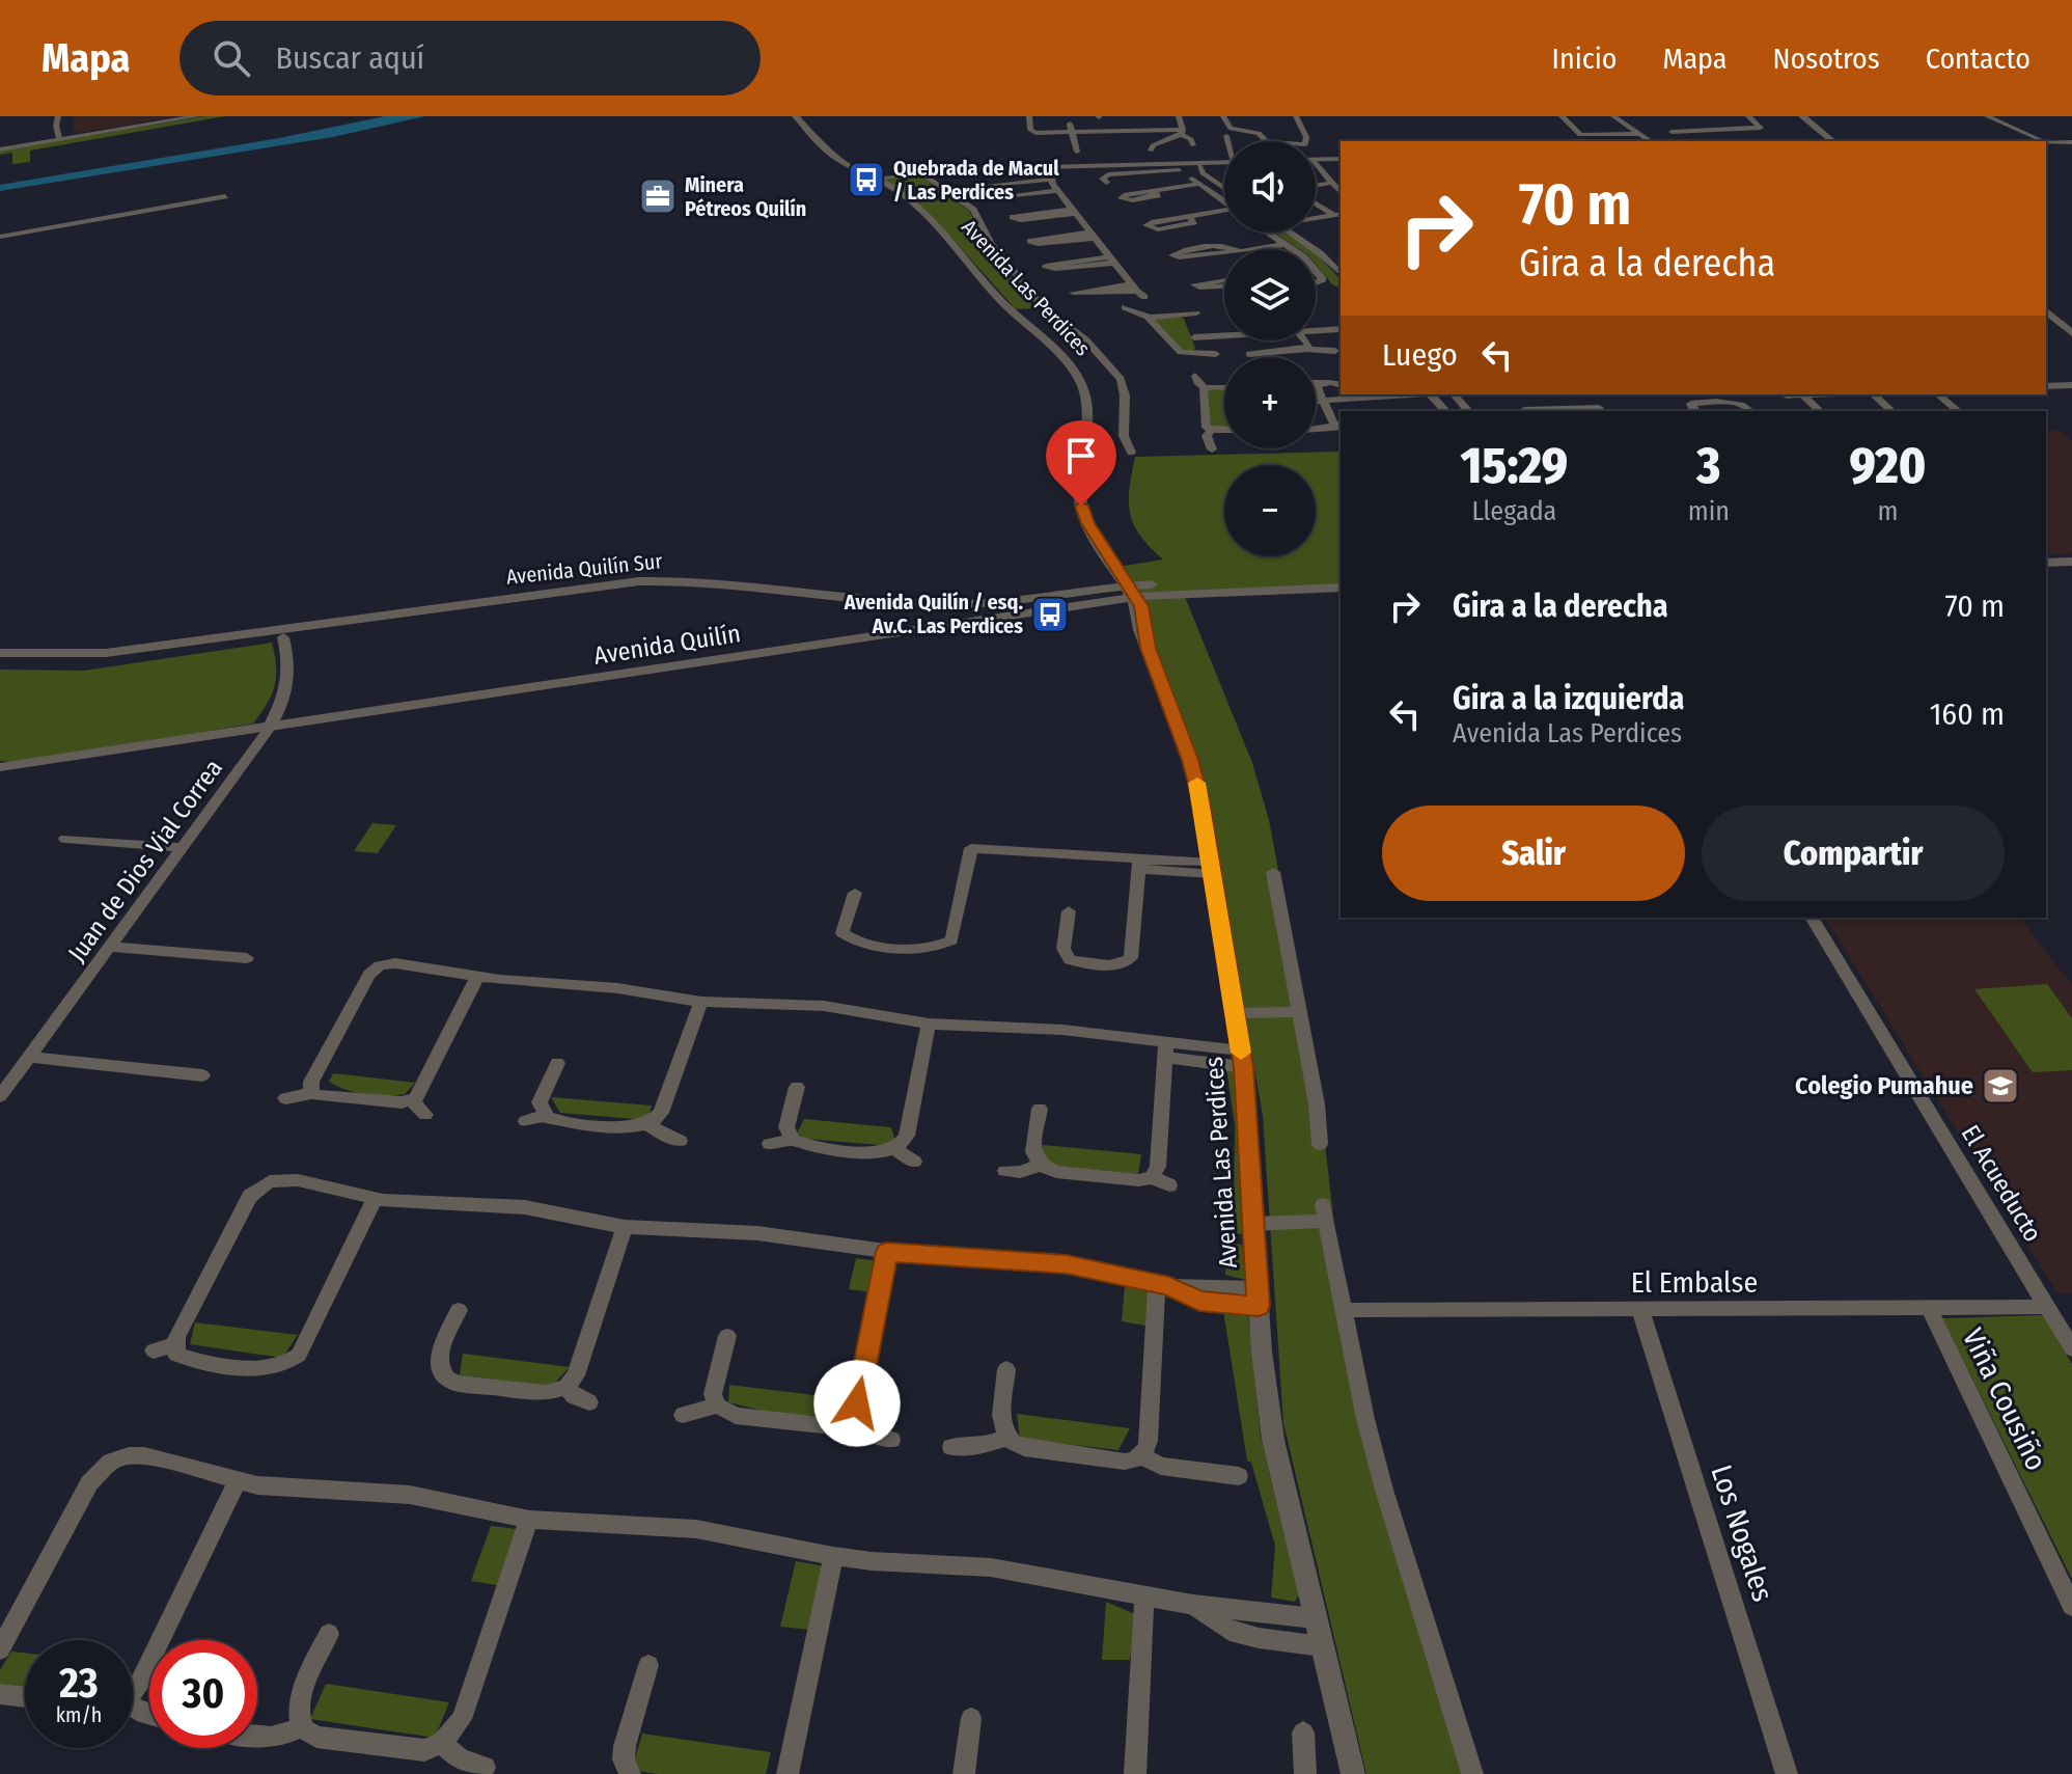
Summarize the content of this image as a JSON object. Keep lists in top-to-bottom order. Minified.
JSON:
{"streets":{"street":["Avenida Las Perdices","Avenida Quilín Sur","Avenida Quilín","Juan de Dios Vial Correa","El Acueducto","El Embalse","Viña Cousiño","Los Nogales"]},"crossings":[["Avenida Las Perdices","Avenida Quilín"],["Avenida Quilín Sur","Avenida Quilín"],["Avenida Quilín","Juan de Dios Vial Correa"],["El Acueducto","El Embalse"],["El Embalse","Viña Cousiño"],["El Embalse","Los Nogales"]],"places":{"bus stop":["Quebrada de Macul / Las Perdices","Avenida Quilín / esq. Av.C. Las Perdices"],"office":["Minera Pétreos Quilín"],"school or university":["Colegio Pumahue"]},"page":{"header":"Mapa","search":"Buscar aquí","nav":["Inicio","Mapa","Nosotros","Contacto"],"map_buttons":["+","−"],"turn":["70 m","Gira a la derecha"],"then":"Luego","eta":["15:29","Llegada","3","min","920","m"],"list":[{"name":"Gira a la derecha","value":"70 m"},{"name":"Gira a la izquierda","note":"Avenida Las Perdices","value":"160 m"}],"buttons":["Salir","Compartir"],"speed":"23 km/h","limit":"30"}}
